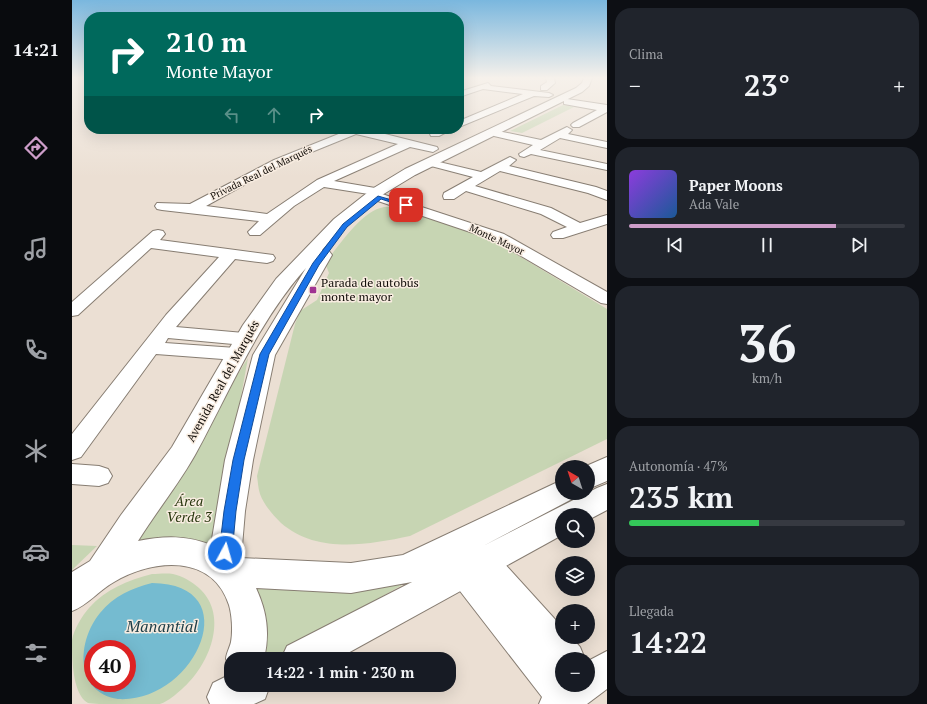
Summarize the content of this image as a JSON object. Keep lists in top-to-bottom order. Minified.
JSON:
{"streets":{"street":["Privada Real del Marqués","Monte Mayor","Avenida Real del Marqués"]},"crossings":[["Privada Real del Marqués","Avenida Real del Marqués"],["Monte Mayor","Avenida Real del Marqués"]],"water":["Manantial"],"parks":["Área Verde 3"],"places":{"transit":["Parada de autobús monte mayor"]},"north":"top left","page":{"tabs":"14:21","tile":["Clima",["36","km/h"],["Autonomía · 47%","235 km"],["Llegada","14:22"]],"turn":["210 m","Monte Mayor"],"heat":["−","23°","+"],"song":["Paper Moons","Ada Vale"],"map_buttons":["+","−"],"limit":"40","trip":"14:22 · 1 min · 230 m"}}
